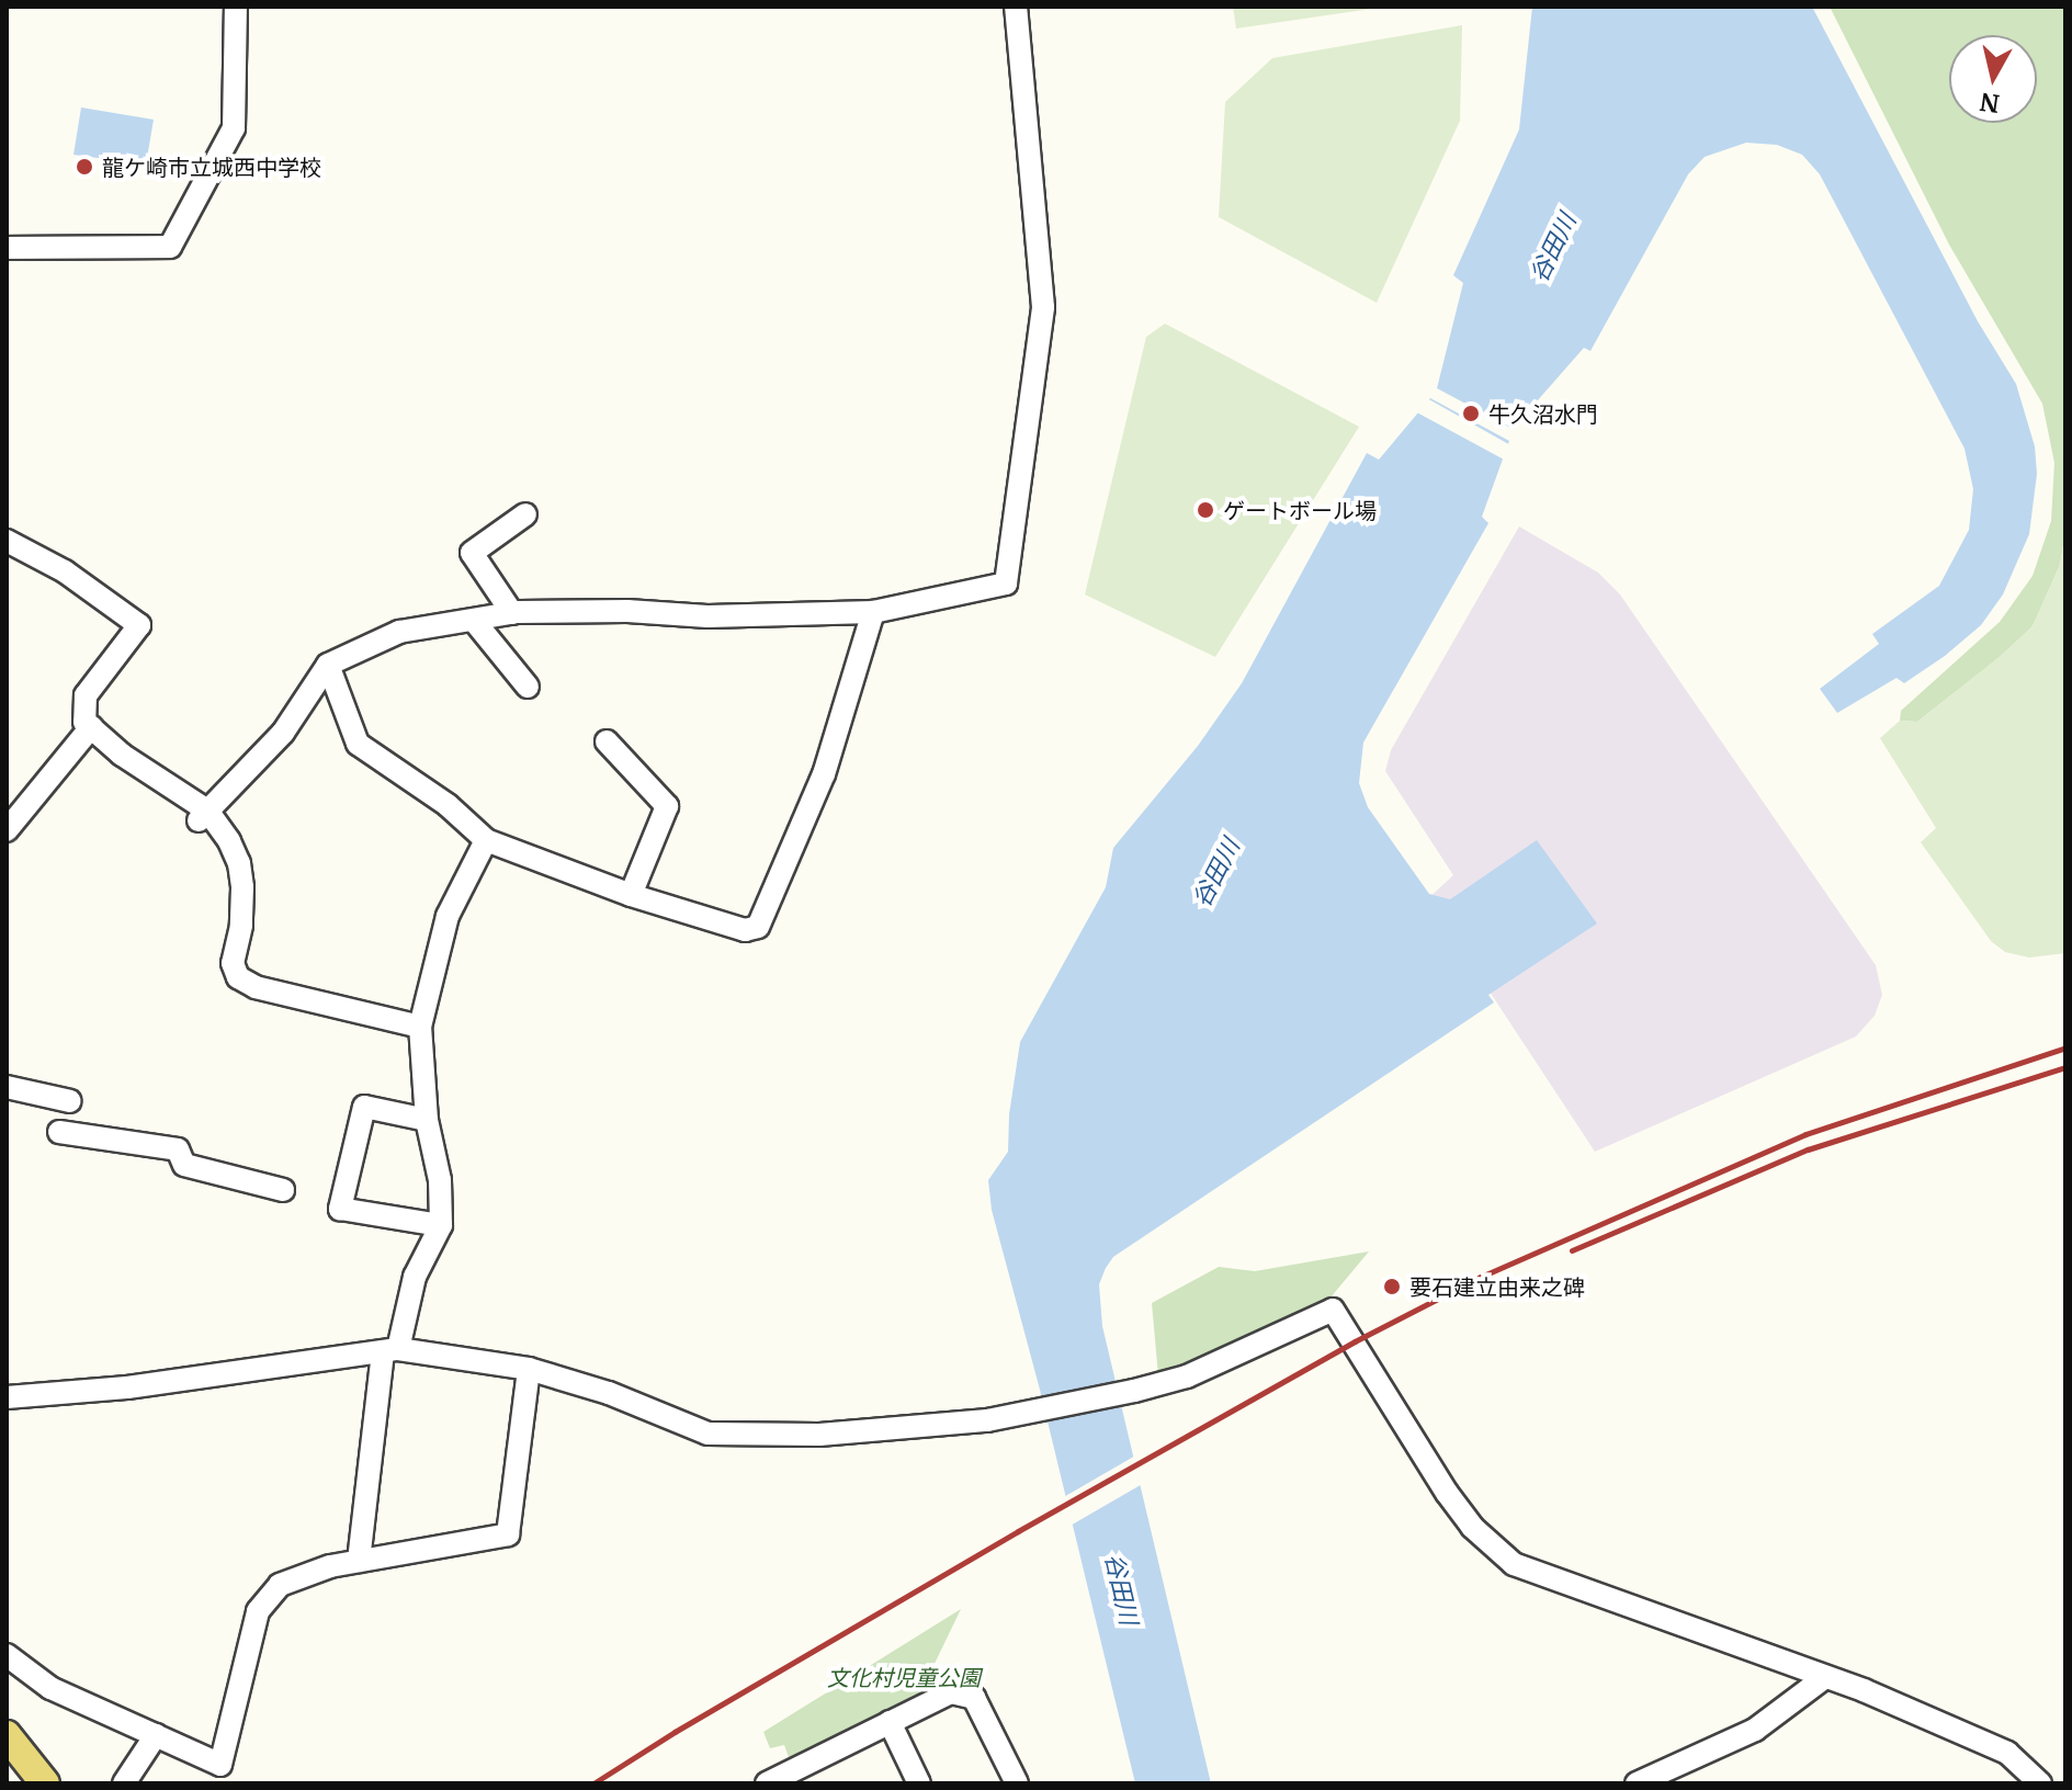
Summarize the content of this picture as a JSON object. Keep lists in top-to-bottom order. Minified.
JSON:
{"water":["谷田川"],"parks":["文化村児童公園"],"places":["龍ケ崎市立城西中学校","牛久沼水門","ゲートボール場","要石建立由来之碑"],"north":"bottom"}
